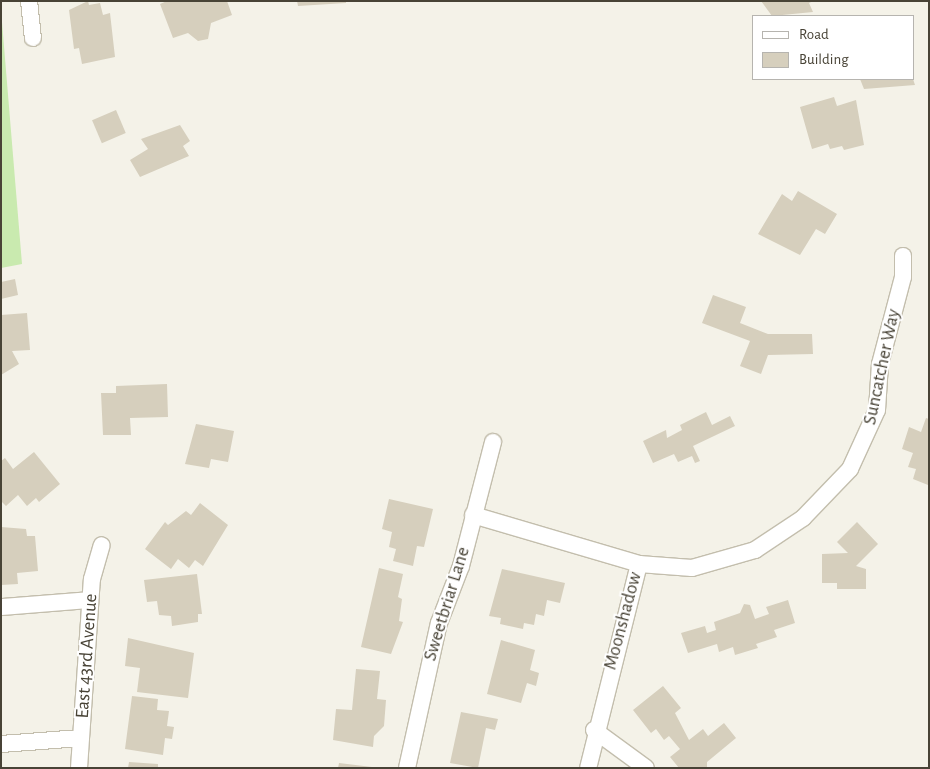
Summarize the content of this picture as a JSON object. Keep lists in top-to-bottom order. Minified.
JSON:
{"streets":{"street":["Suncatcher Way","Sweetbriar Lane","Moonshadow","East 43rd Avenue"]},"crossings":[["Suncatcher Way","Moonshadow"],["Sweetbriar Lane","Moonshadow"]],"legend":["Road","Building"]}
